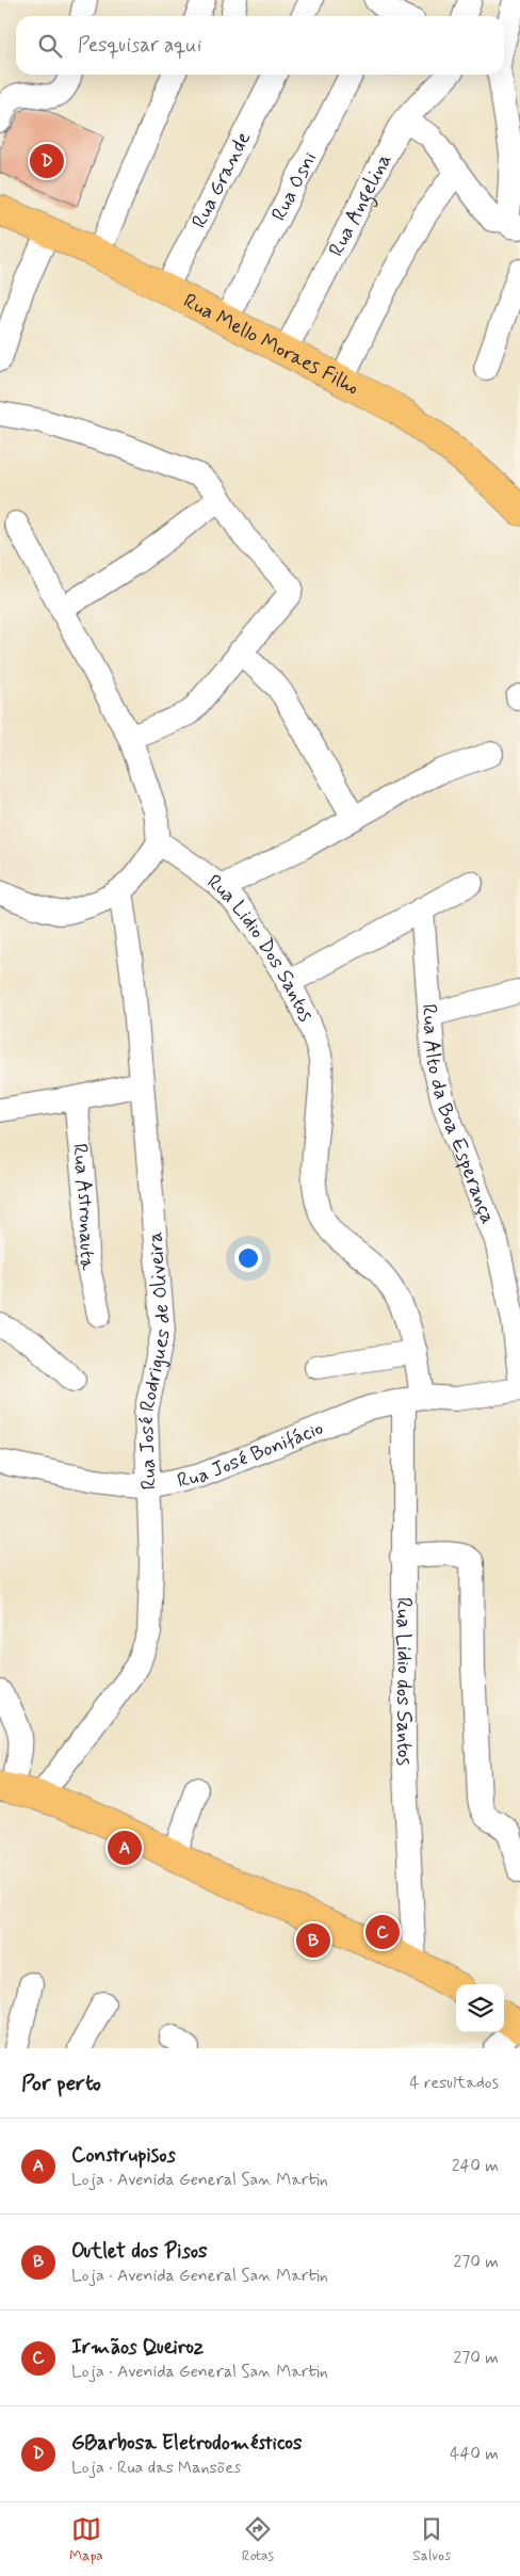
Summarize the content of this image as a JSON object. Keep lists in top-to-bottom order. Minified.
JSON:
{"streets":{"main road":["Rua Mello Moraes Filho"],"street":["Rua Grande","Rua Osni","Rua Angelina","Rua Lidio Dos Santos","Rua Alto da Boa Esperança","Rua Astronauta","Rua José Rodrigues de Oliveira","Rua José Bonifácio","Rua Lidio dos Santos"]},"crossings":[["Rua Grande","Rua Mello Moraes Filho"],["Rua Osni","Rua Mello Moraes Filho"],["Rua Angelina","Rua Mello Moraes Filho"],["Rua Lidio Dos Santos","Rua José Bonifácio"],["Rua Lidio Dos Santos","Rua Lidio dos Santos"],["Rua José Rodrigues de Oliveira","Rua José Bonifácio"],["Rua José Bonifácio","Rua Lidio dos Santos"]],"page":{"search":"Pesquisar aqui","pins":["D","A","C","B"],"heading":["Por perto","4 resultados"],"list":[{"mark":"A","name":"Construpisos","note":"Loja · Avenida General San Martin","value":"240 m"},{"mark":"B","name":"Outlet dos Pisos","note":"Loja · Avenida General San Martin","value":"270 m"},{"mark":"C","name":"Irmãos Queiroz","note":"Loja · Avenida General San Martin","value":"270 m"},{"mark":"D","name":"GBarbosa Eletrodomésticos","note":"Loja · Rua das Mansões","value":"440 m"}],"nav":["Mapa","Rotas","Salvos"]}}
